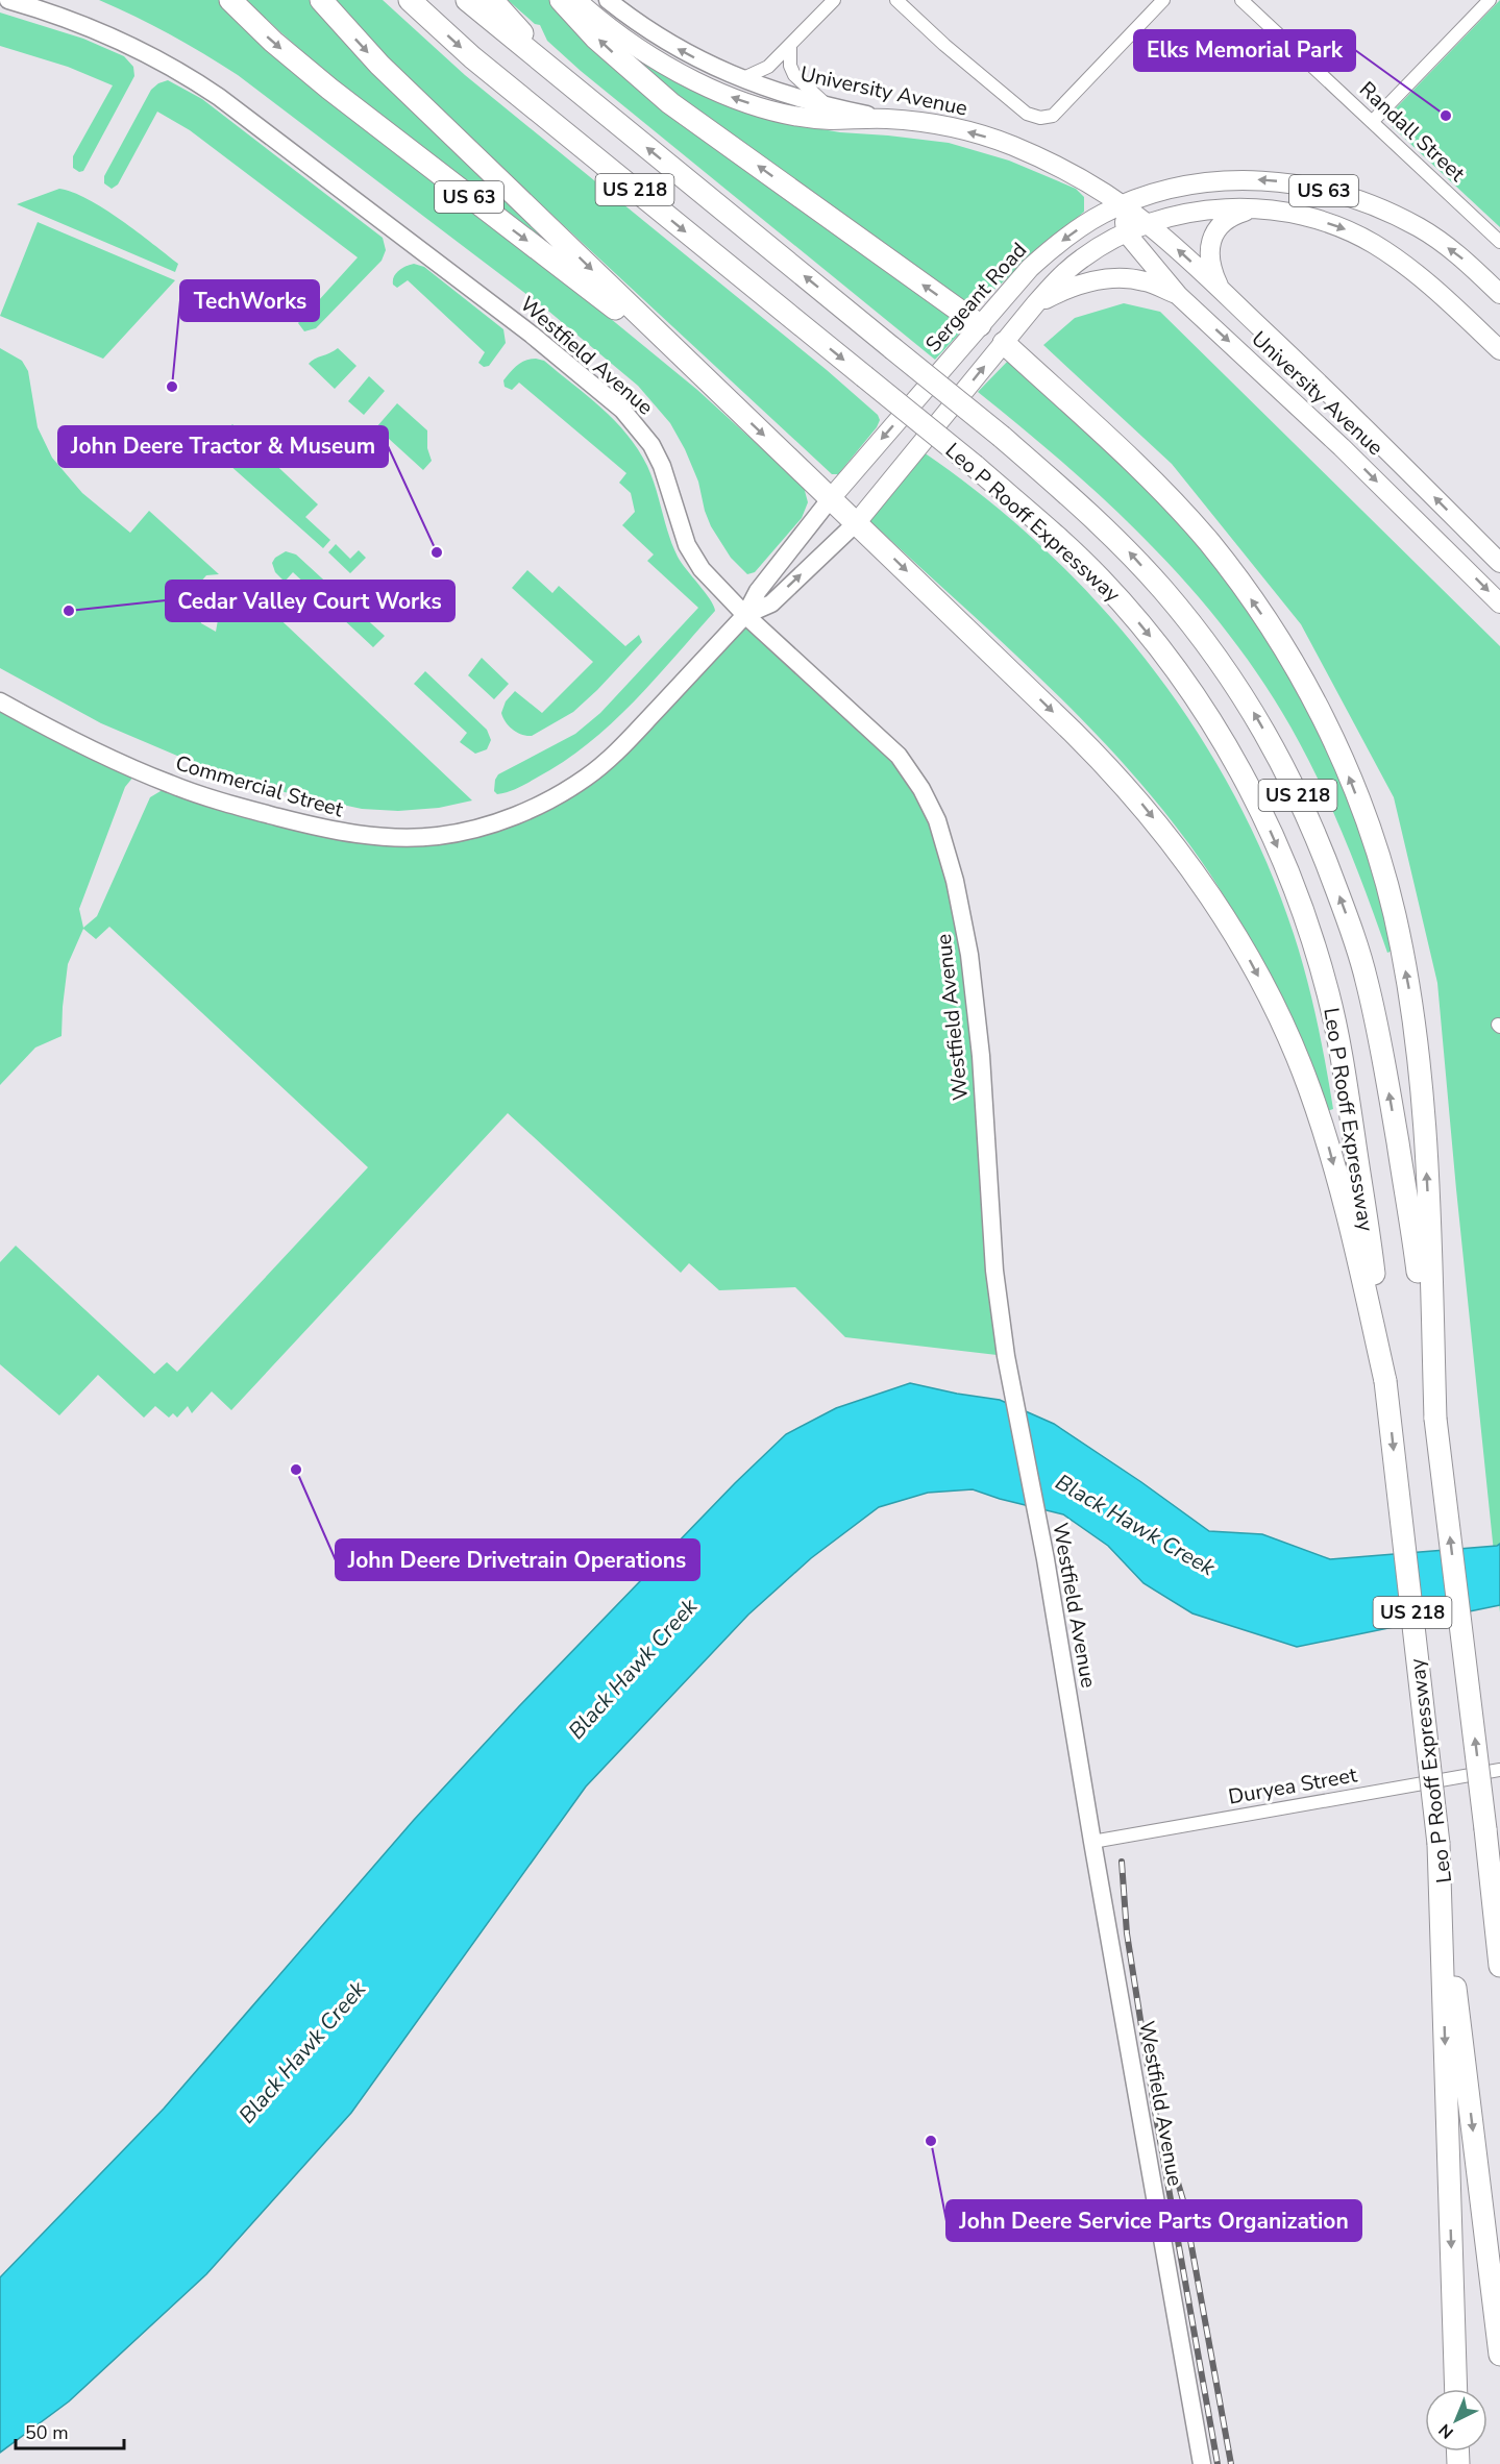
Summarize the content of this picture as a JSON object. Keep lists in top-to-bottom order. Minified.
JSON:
{"streets":{"highway":["US 218","US 63","Leo P Rooff Expressway"],"main road":["University Avenue","Sergeant Road"],"street":["Randall Street","Westfield Avenue","Commercial Street","Duryea Street"]},"crossings":[["University Avenue","US 63"],["University Avenue","Sergeant Road"],["US 218","Leo P Rooff Expressway"],["US 63","Sergeant Road"],["Westfield Avenue","Commercial Street"],["Westfield Avenue","Duryea Street"]],"water":["Black Hawk Creek"],"places":["Elks Memorial Park","TechWorks","John Deere Tractor & Museum","Cedar Valley Court Works","John Deere Drivetrain Operations","John Deere Service Parts Organization"],"scale_bar":"50 m","north":"bottom left"}
